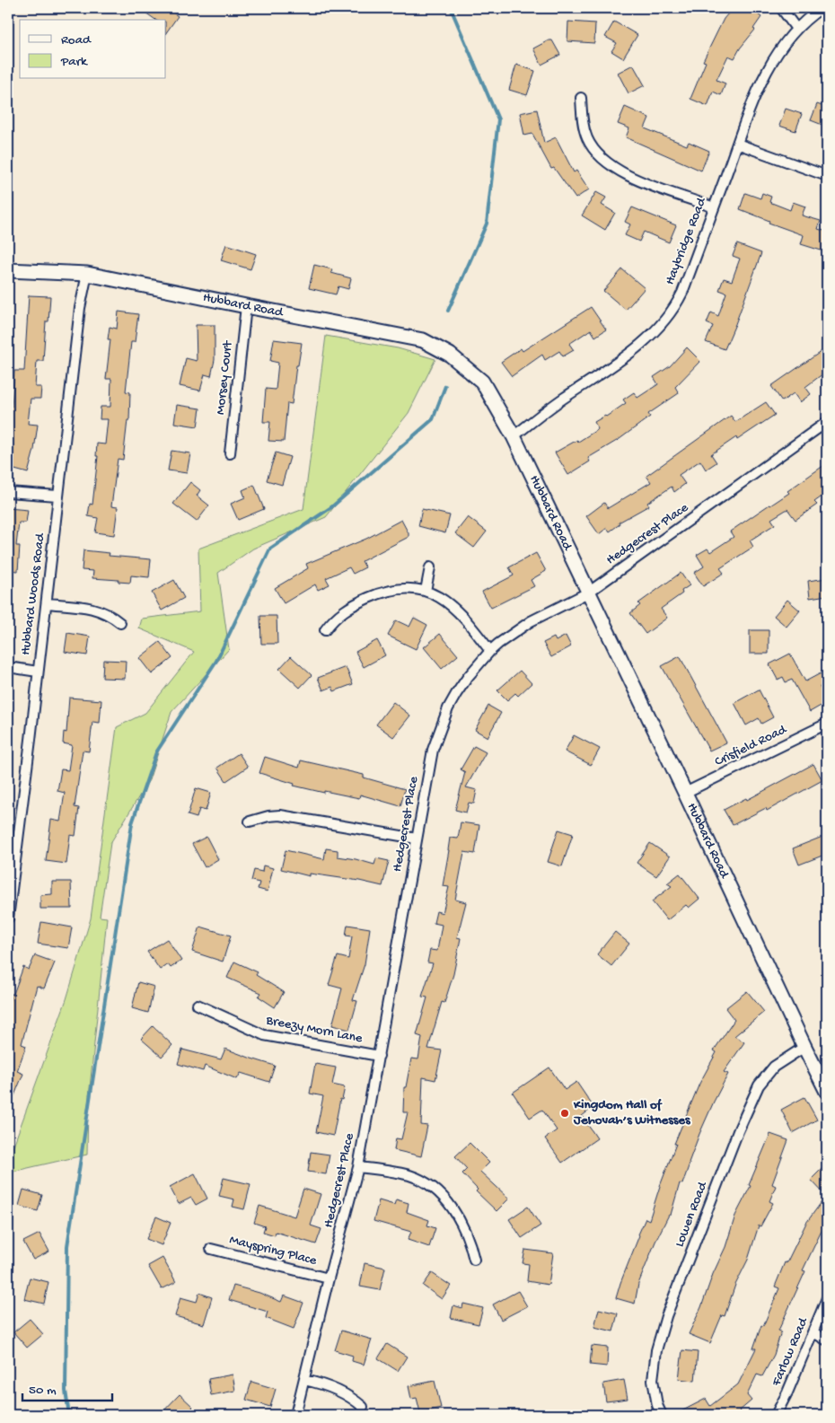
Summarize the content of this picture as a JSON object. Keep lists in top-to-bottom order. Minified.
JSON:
{"streets":{"main road":["Hubbard Road"],"street":["Haybridge Road","Morsey Court","Hedgecrest Place","Hubbard Woods Road","Crisfield Road","Breezy Morn Lane","Lowen Road","Mayspring Place","Farlow Road"]},"crossings":[["Haybridge Road","Hubbard Road"],["Hubbard Road","Morsey Court"],["Hubbard Road","Hedgecrest Place"],["Hubbard Road","Hubbard Woods Road"],["Hubbard Road","Crisfield Road"],["Hubbard Road","Lowen Road"],["Hedgecrest Place","Breezy Morn Lane"],["Hedgecrest Place","Mayspring Place"]],"places":["Kingdom Hall of Jehovah’s Witnesses"],"legend":["Road","Park"],"scale_bar":"50 m"}
